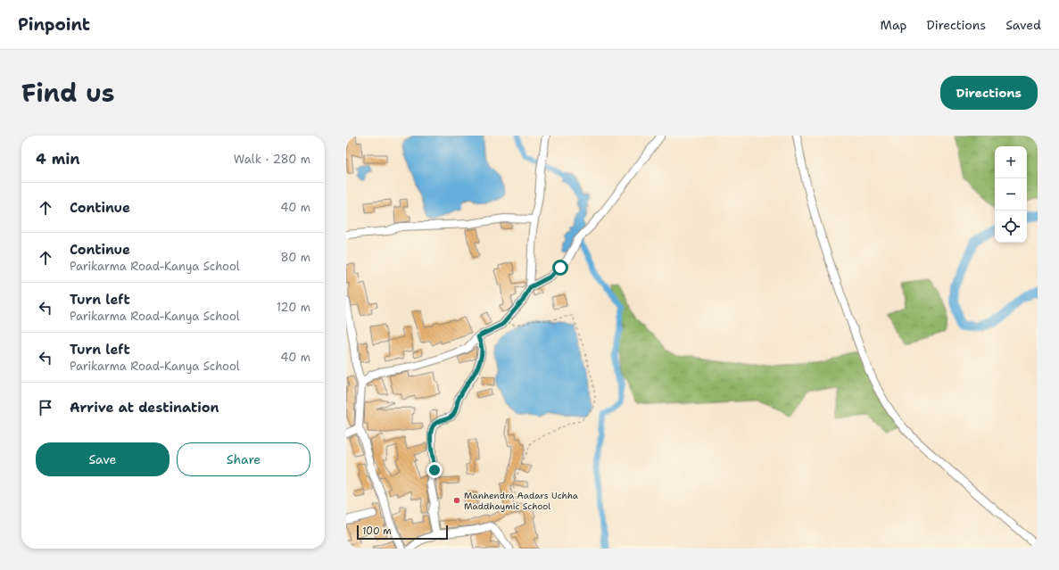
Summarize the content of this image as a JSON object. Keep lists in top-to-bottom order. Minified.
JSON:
{"places":["Manhendra Aadars Uchha Maddhaymic School"],"scale_bar":"100 m","page":{"header":"Pinpoint","nav":["Map","Directions","Saved"],"title":"Find us","buttons":["Directions",["Save","Share"]],"heading":["4 min","Walk · 280 m"],"map_buttons":["+","−"],"list":[["Continue","40 m"],["Continue","Parikarma Road-Kanya School","80 m"],["Turn left","Parikarma Road-Kanya School","120 m"],["Turn left","Parikarma Road-Kanya School","40 m"],"Arrive at destination"],"scale":"100 m"}}
